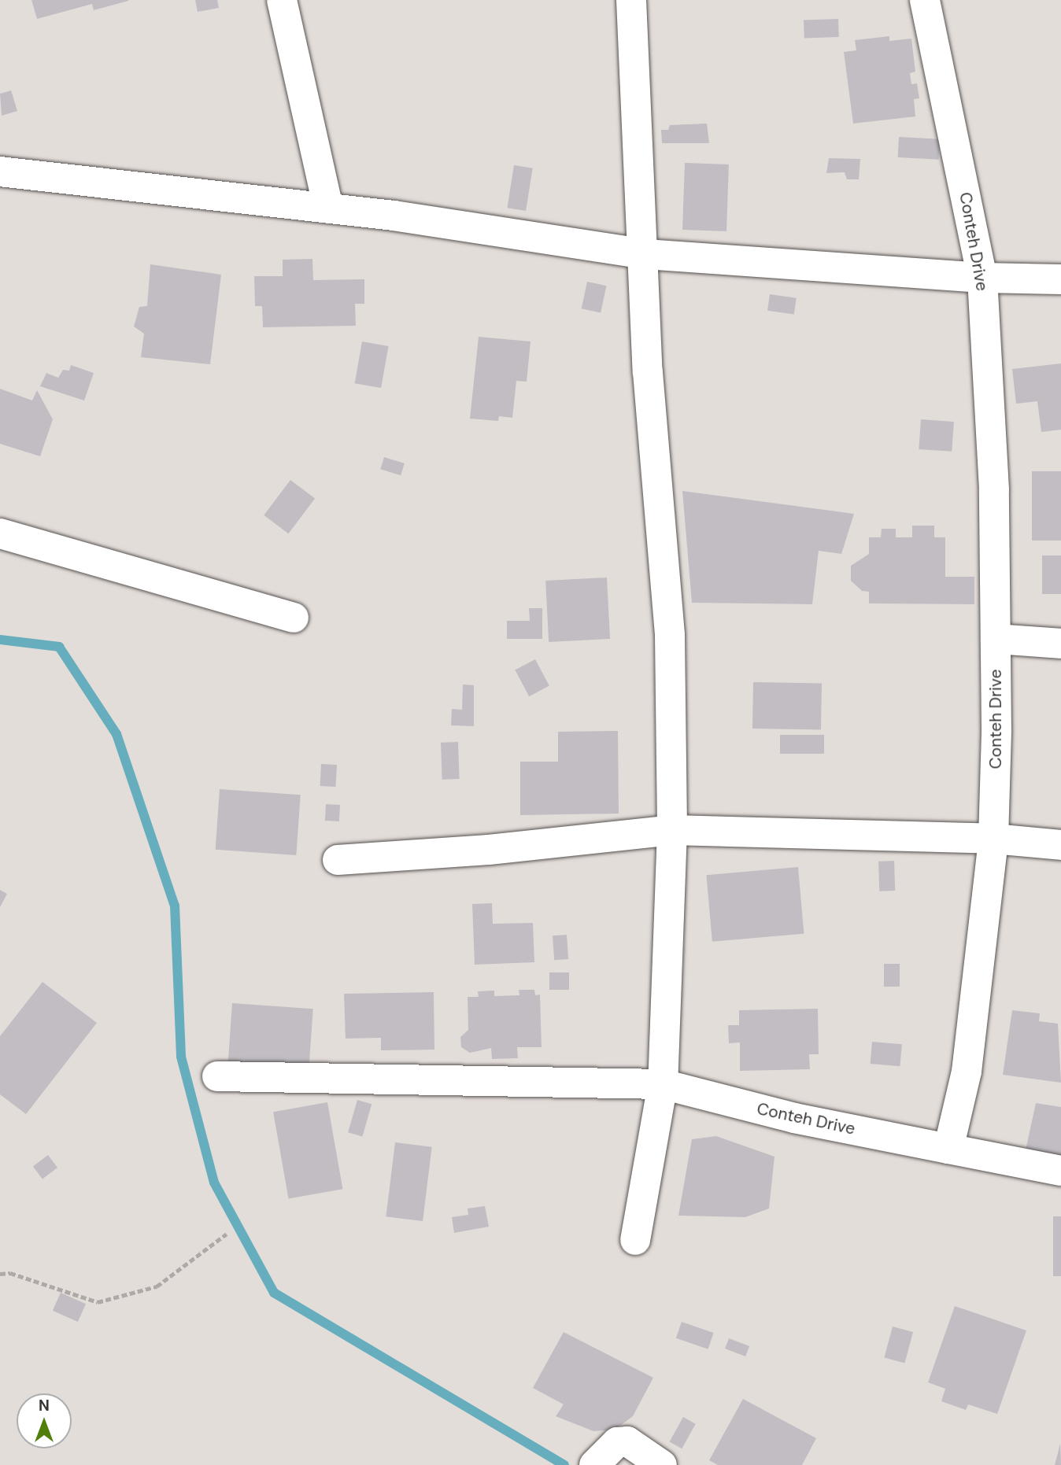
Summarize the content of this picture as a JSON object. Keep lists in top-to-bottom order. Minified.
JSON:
{"streets":{"street":["Conteh Drive"]},"north":"top"}
